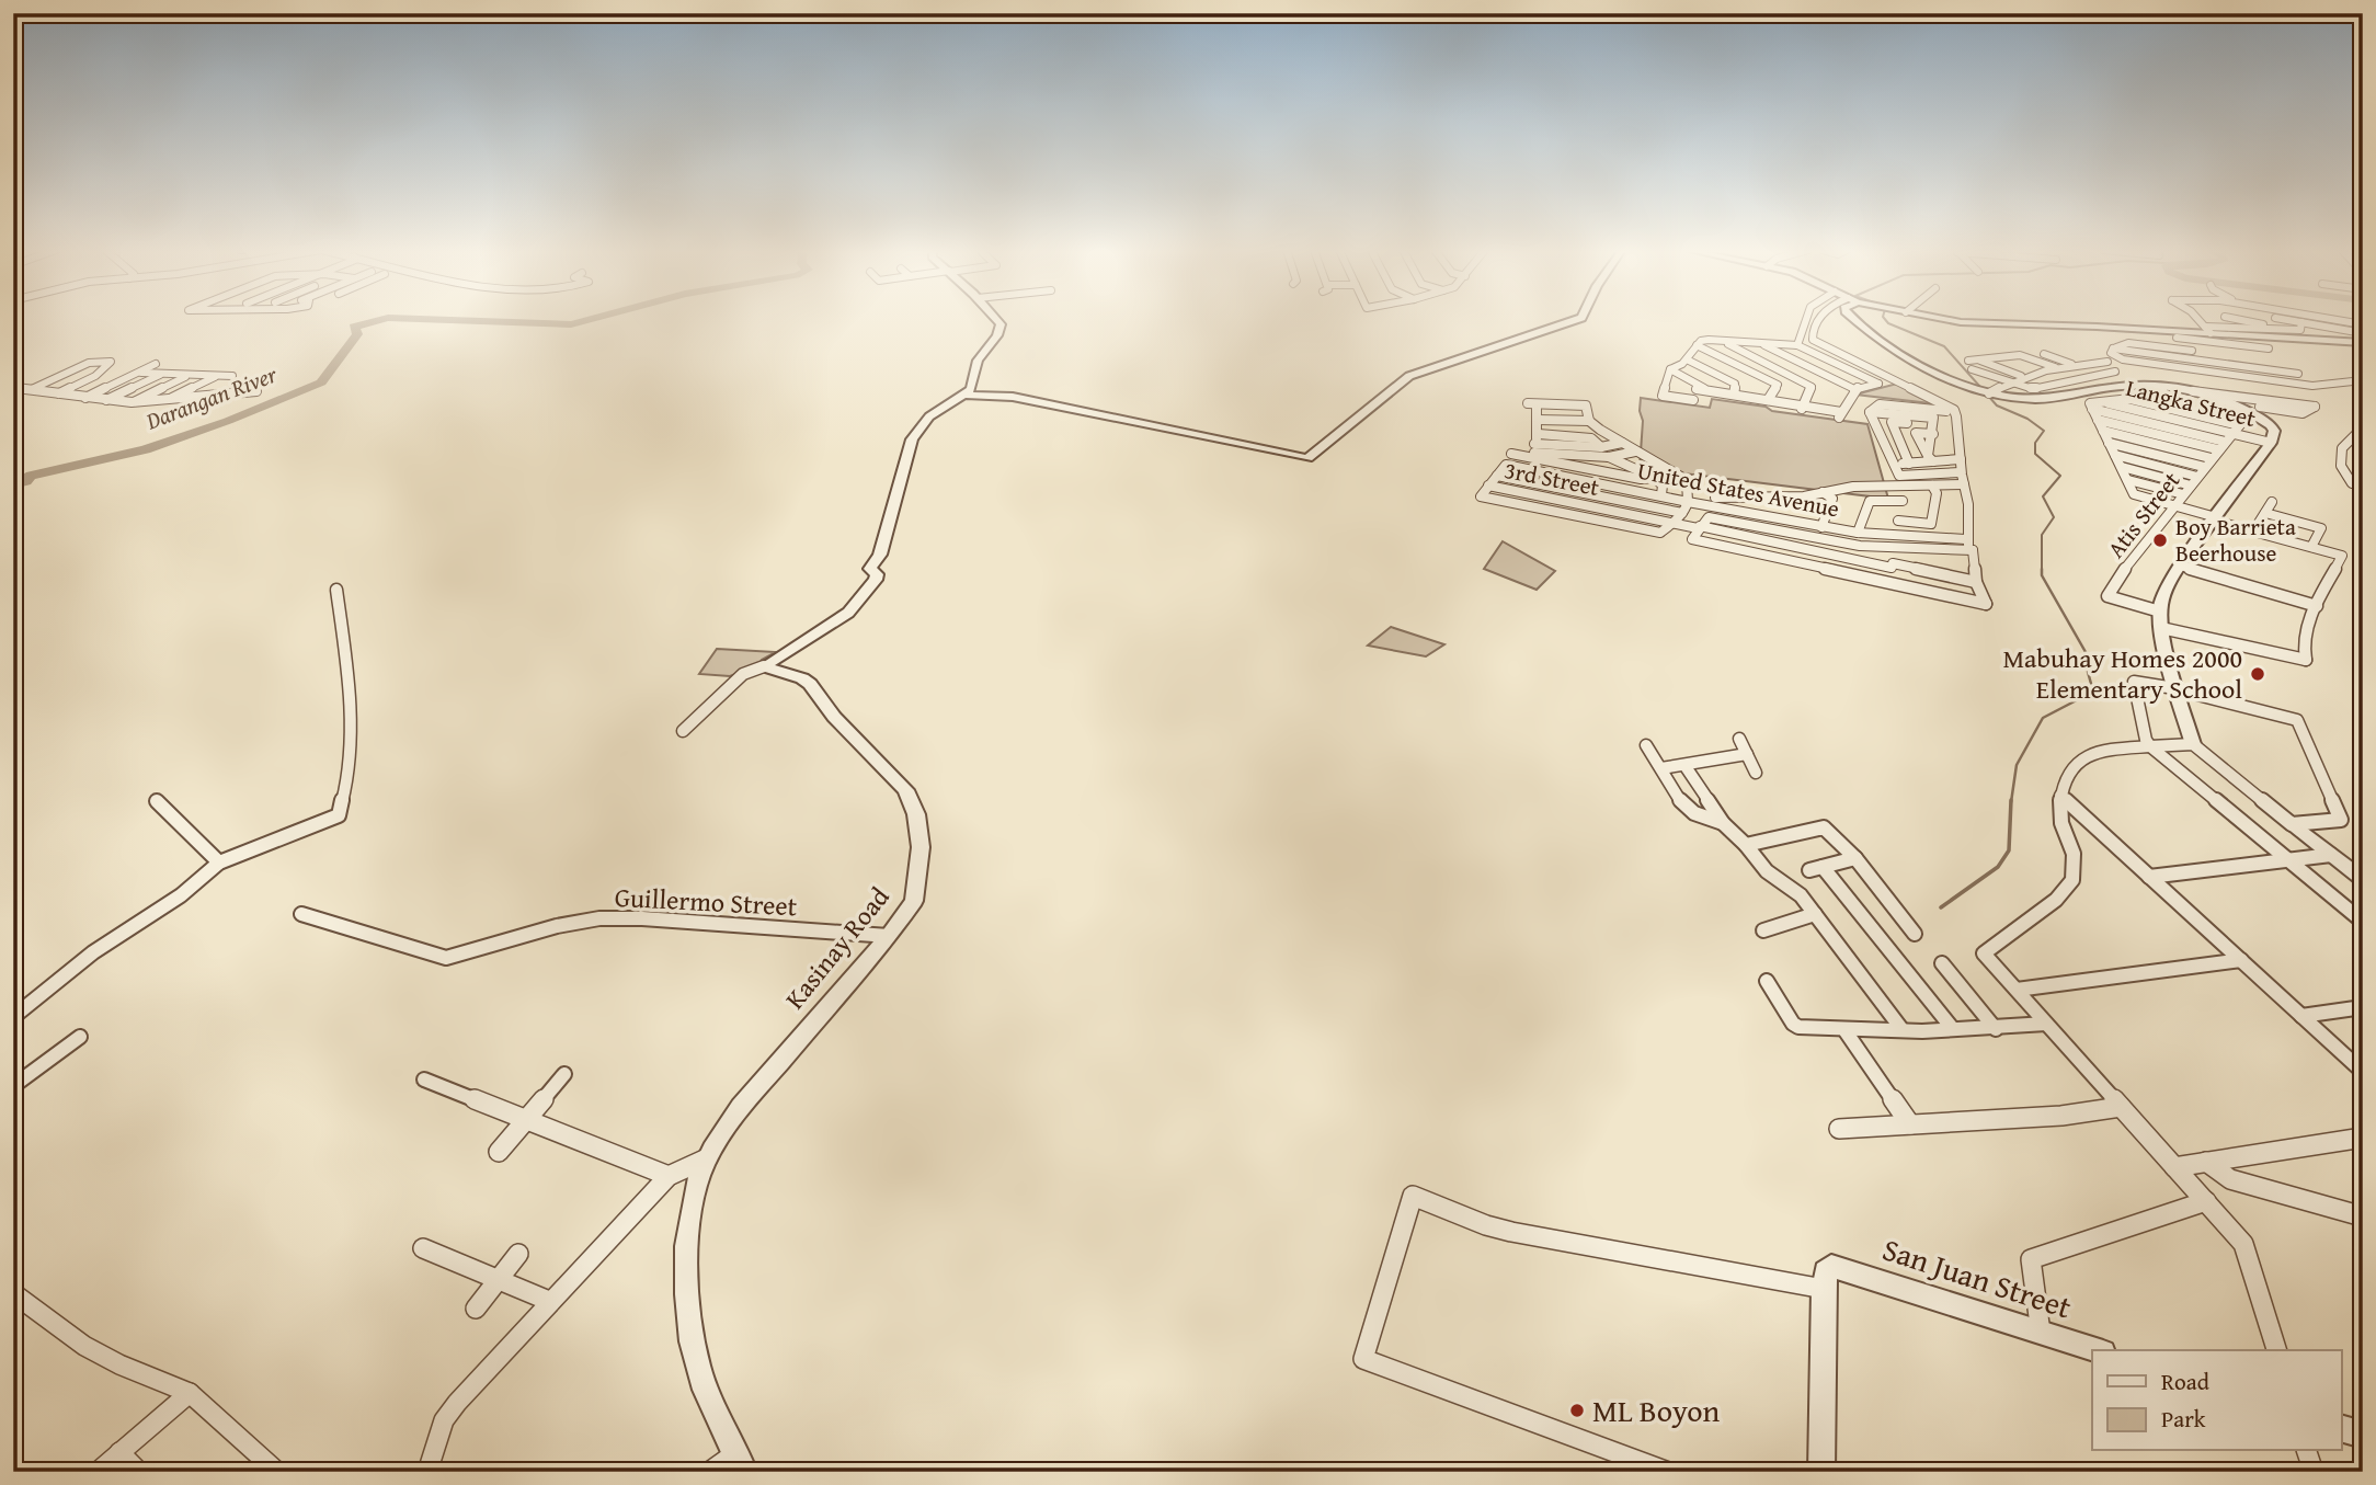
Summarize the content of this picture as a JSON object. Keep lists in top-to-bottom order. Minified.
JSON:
{"streets":{"street":["Langka Street","3rd Street","United States Avenue","Atis Street","Guillermo Street","Kasinay Road","San Juan Street"]},"crossings":[["Langka Street","Atis Street"],["Guillermo Street","Kasinay Road"]],"water":["Darangan River"],"places":["Boy Barrieta Beerhouse","Mabuhay Homes 2000 Elementary School","ML Boyon"],"legend":["Road","Park"]}
